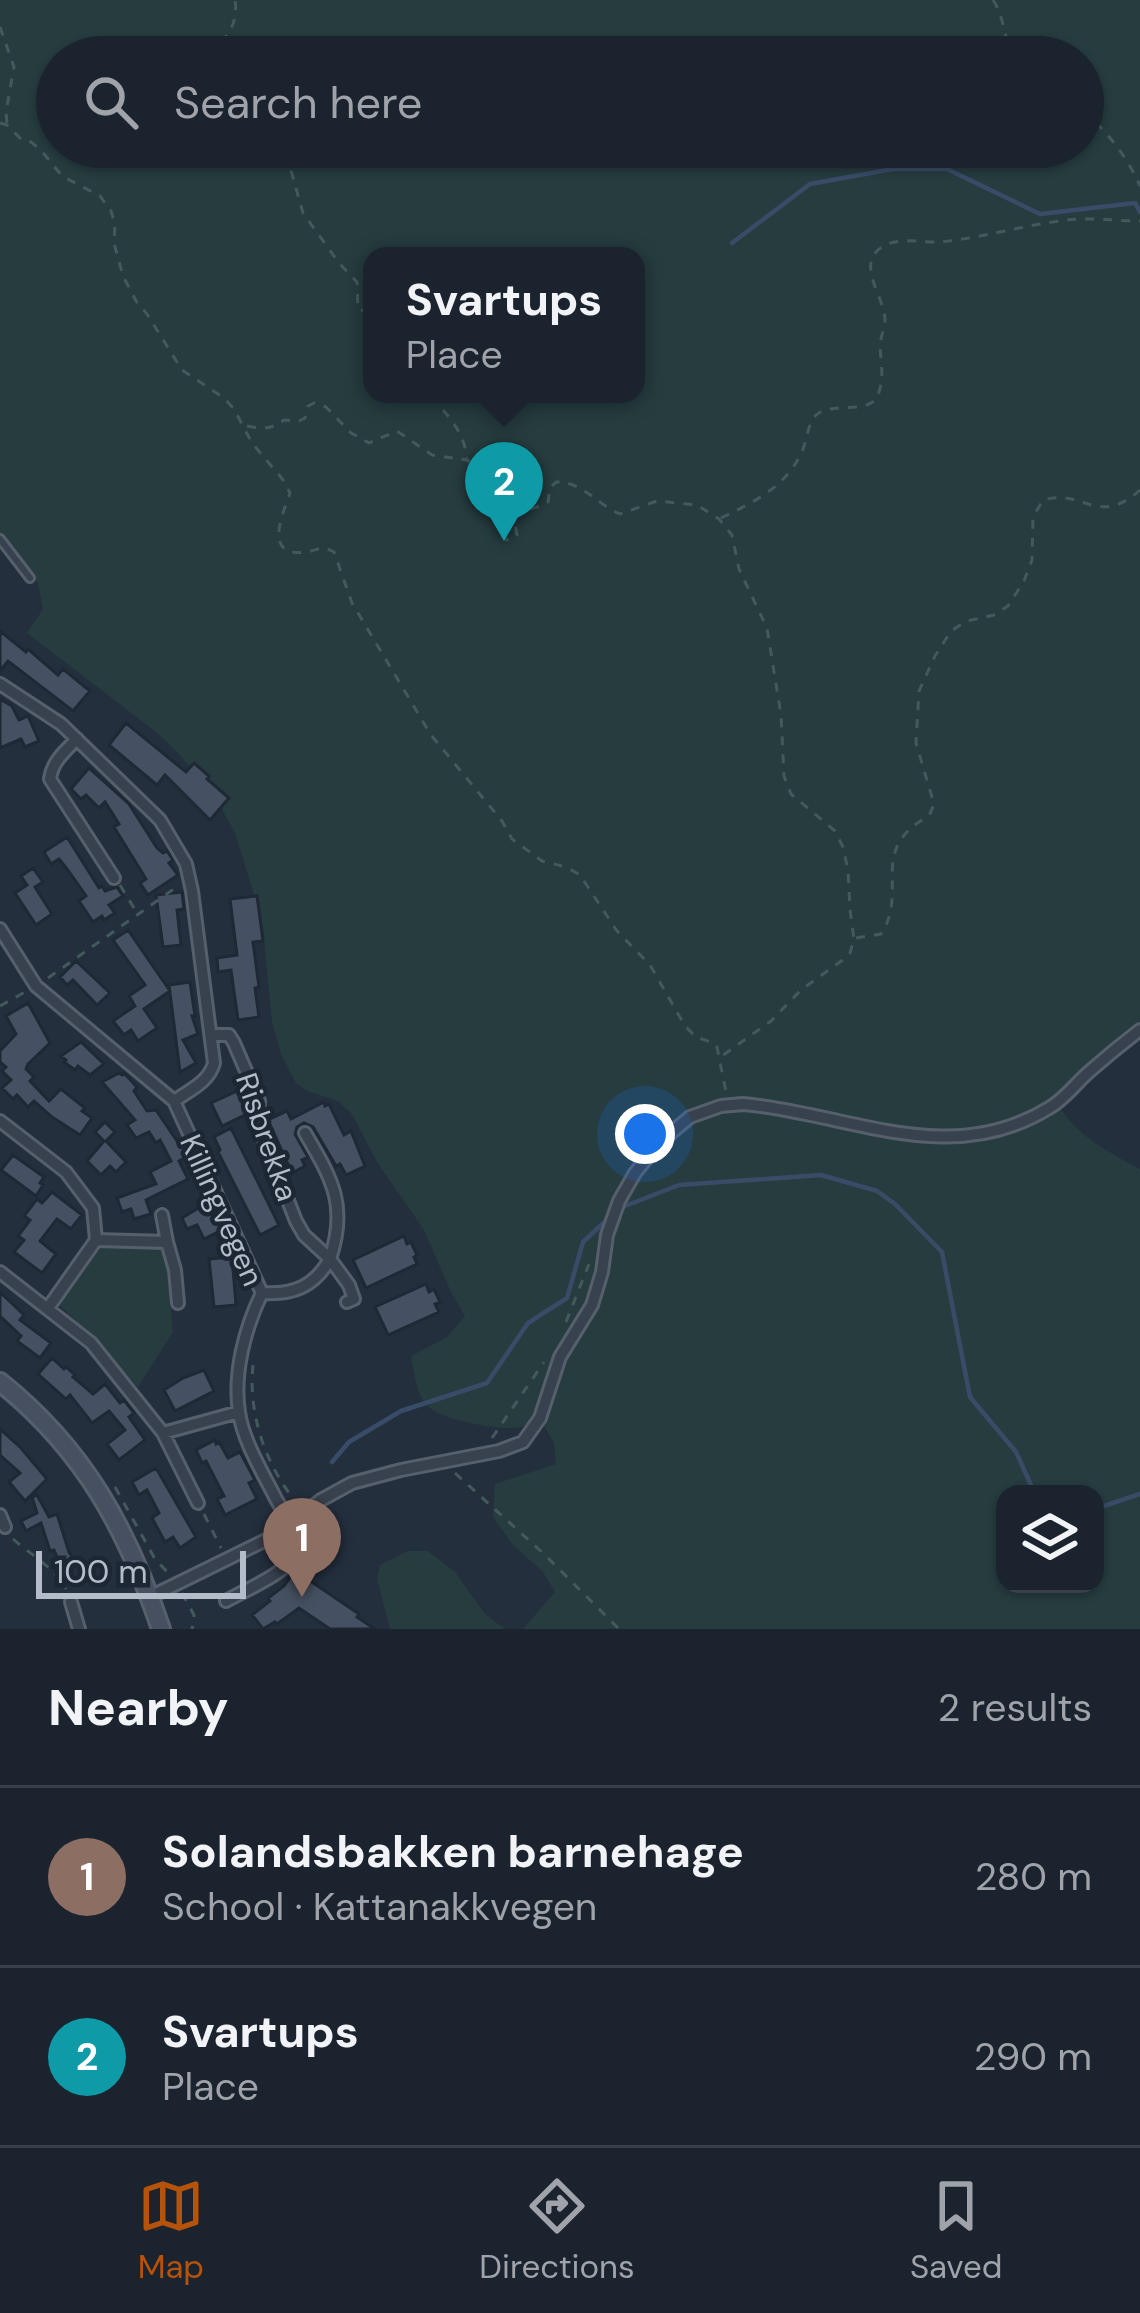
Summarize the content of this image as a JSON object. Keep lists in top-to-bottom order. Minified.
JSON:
{"streets":{"street":["Risbrekka","Killingvegen"]},"crossings":[["Risbrekka","Killingvegen"]],"scale_bar":"100 m","page":{"search":"Search here","popup":["Svartups","Place"],"pins":["2","1"],"scale":"100 m","heading":["Nearby","2 results"],"list":[{"mark":"1","name":"Solandsbakken barnehage","note":"School · Kattanakkvegen","value":"280 m"},{"mark":"2","name":"Svartups","note":"Place","value":"290 m"}],"nav":["Map","Directions","Saved"]}}
